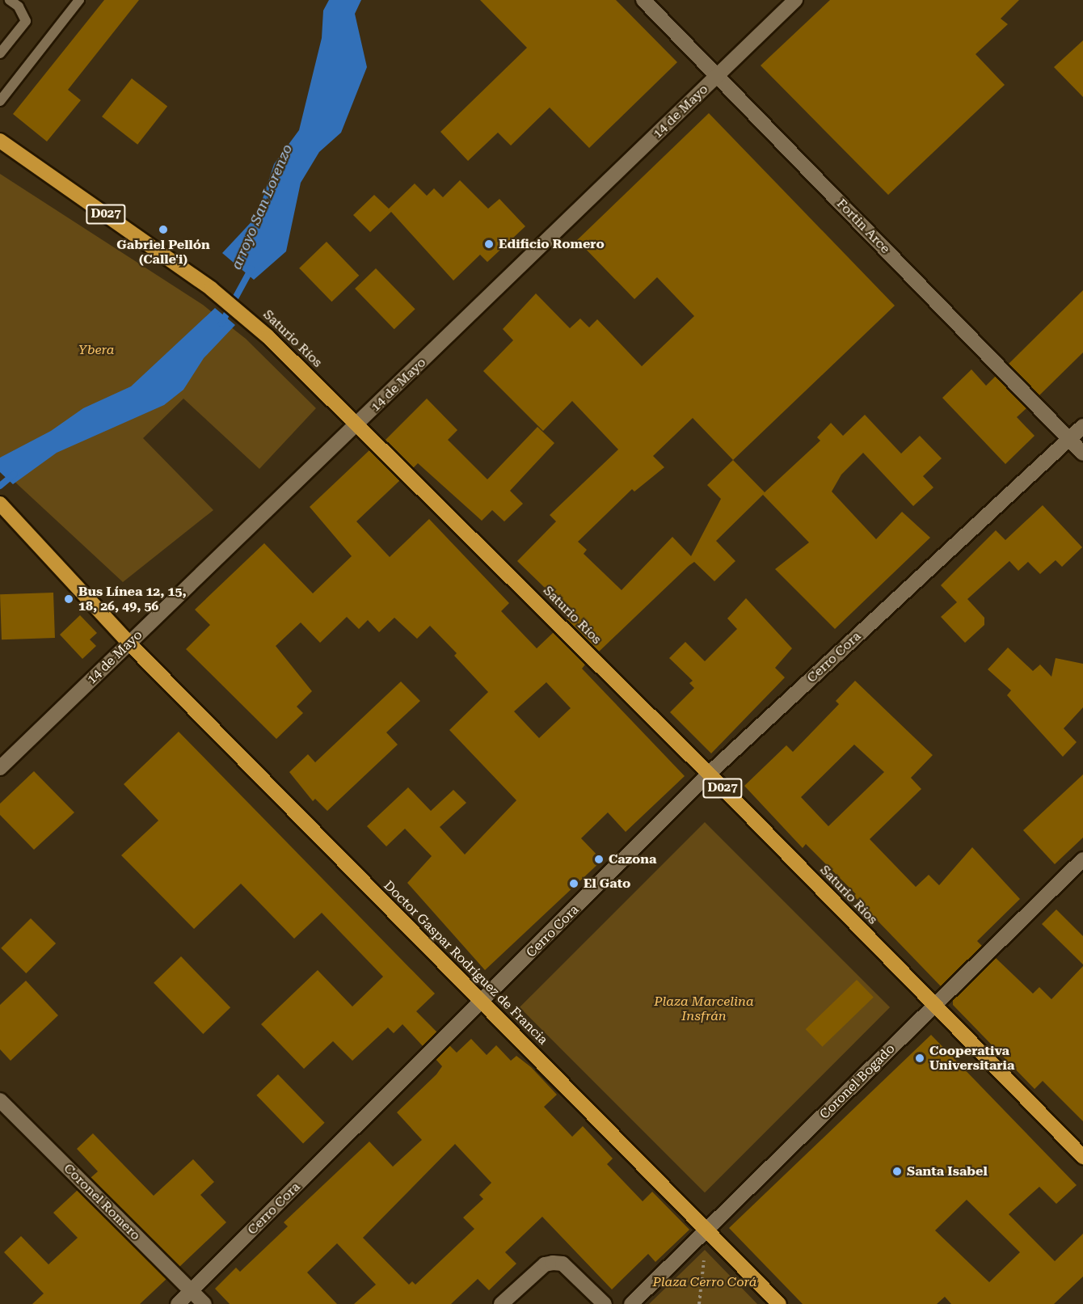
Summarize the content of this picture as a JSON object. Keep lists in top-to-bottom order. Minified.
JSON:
{"streets":{"highway":["D027","Saturio Ríos","Doctor Gaspar Rodríguez de Francia"],"street":["14 de Mayo","Fortin Arce","Cerro Cora","Coronel Bogado","Coronel Romero"]},"crossings":[["14 de Mayo","Fortin Arce"],["14 de Mayo","Saturio Ríos"],["14 de Mayo","Doctor Gaspar Rodríguez de Francia"],["Fortin Arce","Cerro Cora"],["Saturio Ríos","Cerro Cora"],["Saturio Ríos","Coronel Bogado"],["Cerro Cora","Doctor Gaspar Rodríguez de Francia"],["Cerro Cora","Coronel Romero"],["Doctor Gaspar Rodríguez de Francia","Coronel Bogado"]],"water":["arroyo San Lorenzo"],"parks":["Ybera","Plaza Marcelina Insfrán","Plaza Cerro Corá"],"places":["Gabriel Pellón (Calle'i)","Edificio Romero","Bus Línea 12, 15, 18, 26, 49, 56","Cazona","El Gato","Cooperativa Universitaria","Santa Isabel"]}
